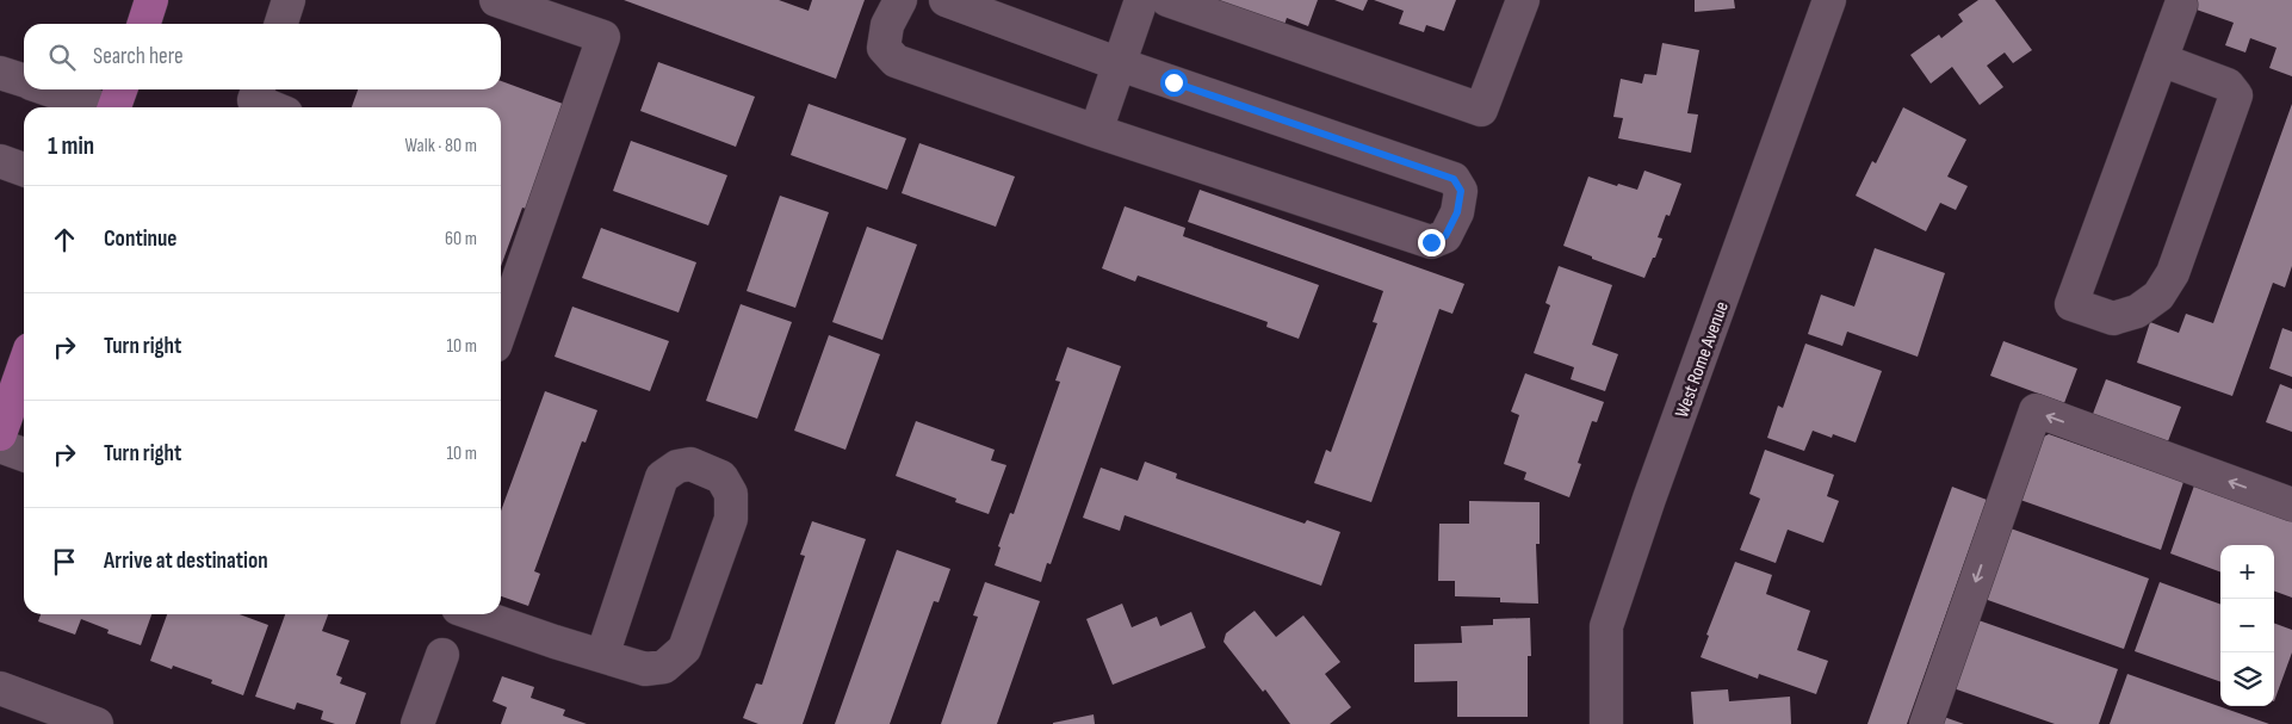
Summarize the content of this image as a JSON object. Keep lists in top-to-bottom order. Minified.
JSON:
{"streets":{"street":["West Rome Avenue"]},"page":{"search":"Search here","heading":["1 min","Walk · 80 m"],"list":[["Continue","60 m"],["Turn right","10 m"],["Turn right","10 m"],"Arrive at destination"],"map_buttons":["+","−"]}}
